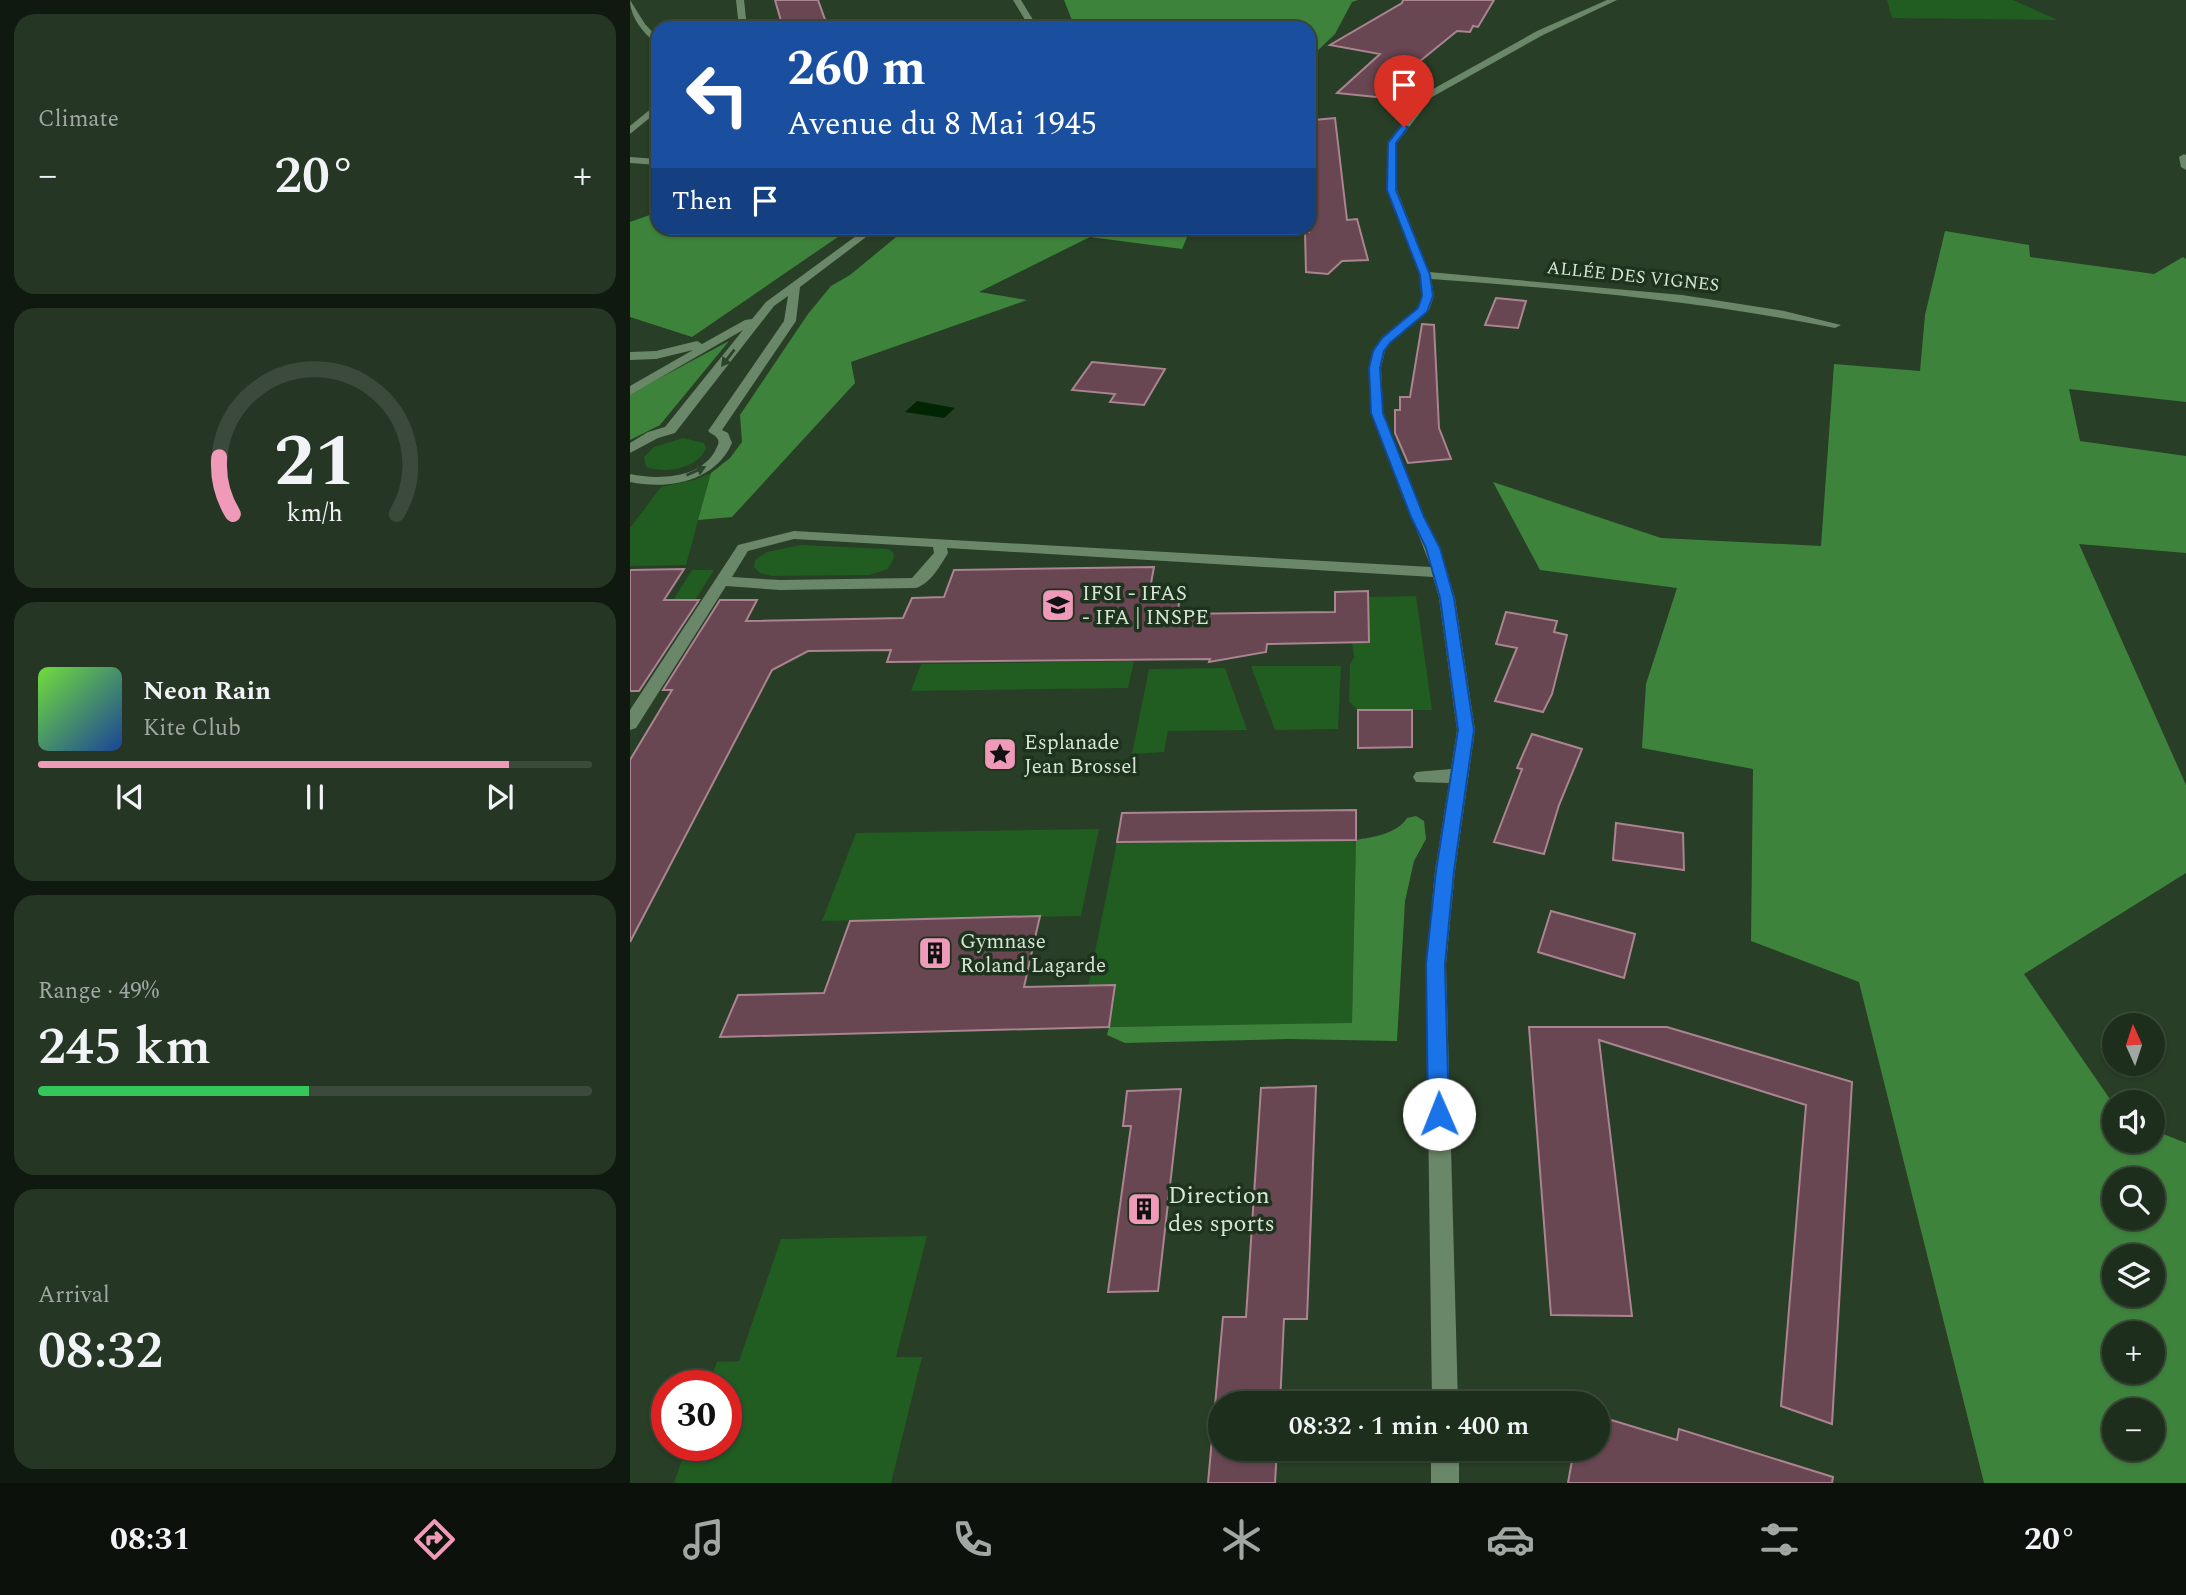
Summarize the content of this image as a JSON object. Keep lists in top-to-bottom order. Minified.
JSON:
{"streets":{"street":["ALLÉE DES VIGNES"]},"places":{"school or university":["IFSI - IFAS - IFA | INSPE"],"place":["Esplanade Jean Brossel"],"building":["Gymnase Roland Lagarde","Direction des sports"]},"north":"top","page":{"tile":["Climate",["Range · 49%","245 km"],["Arrival","08:32"]],"turn":["260 m","Avenue du 8 Mai 1945"],"heat":["−","20°","+"],"then":"Then","song":["Neon Rain","Kite Club"],"map_buttons":["+","−"],"limit":"30","trip":"08:32 · 1 min · 400 m","tabs":["08:31","20°"],"gauge":["21","km/h"]}}
